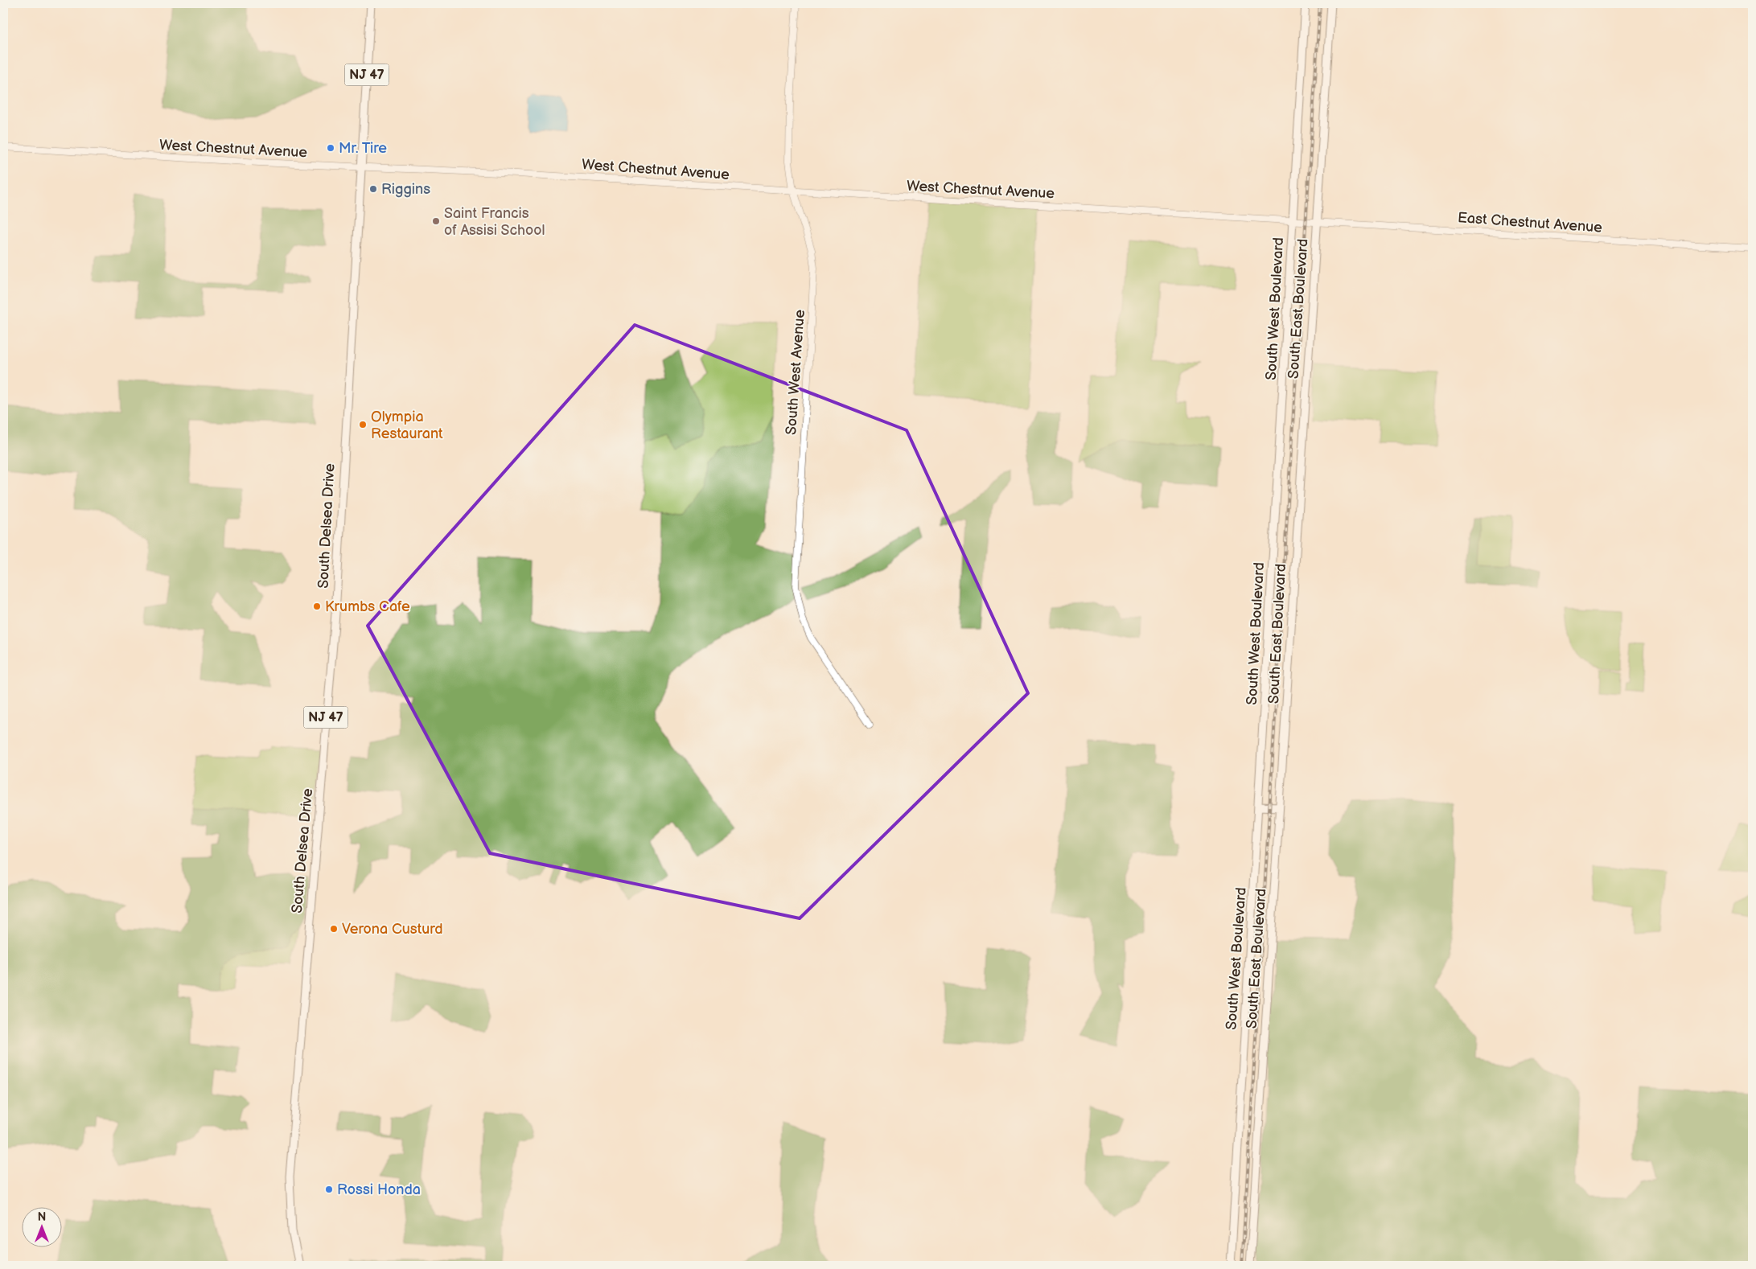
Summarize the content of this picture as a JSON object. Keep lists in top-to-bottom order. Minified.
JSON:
{"streets":{"main road":["NJ 47","South West Boulevard","South East Boulevard","South Delsea Drive"],"street":["West Chestnut Avenue","East Chestnut Avenue","South West Avenue"]},"crossings":[["West Chestnut Avenue","East Chestnut Avenue"],["West Chestnut Avenue","South West Boulevard"],["West Chestnut Avenue","South West Avenue"],["West Chestnut Avenue","South Delsea Drive"],["East Chestnut Avenue","South East Boulevard"]],"places":["Mr. Tire","Riggins","Saint Francis of Assisi School","Olympia Restaurant","Krumbs Cafe","Verona Custurd","Rossi Honda"],"north":"top"}
